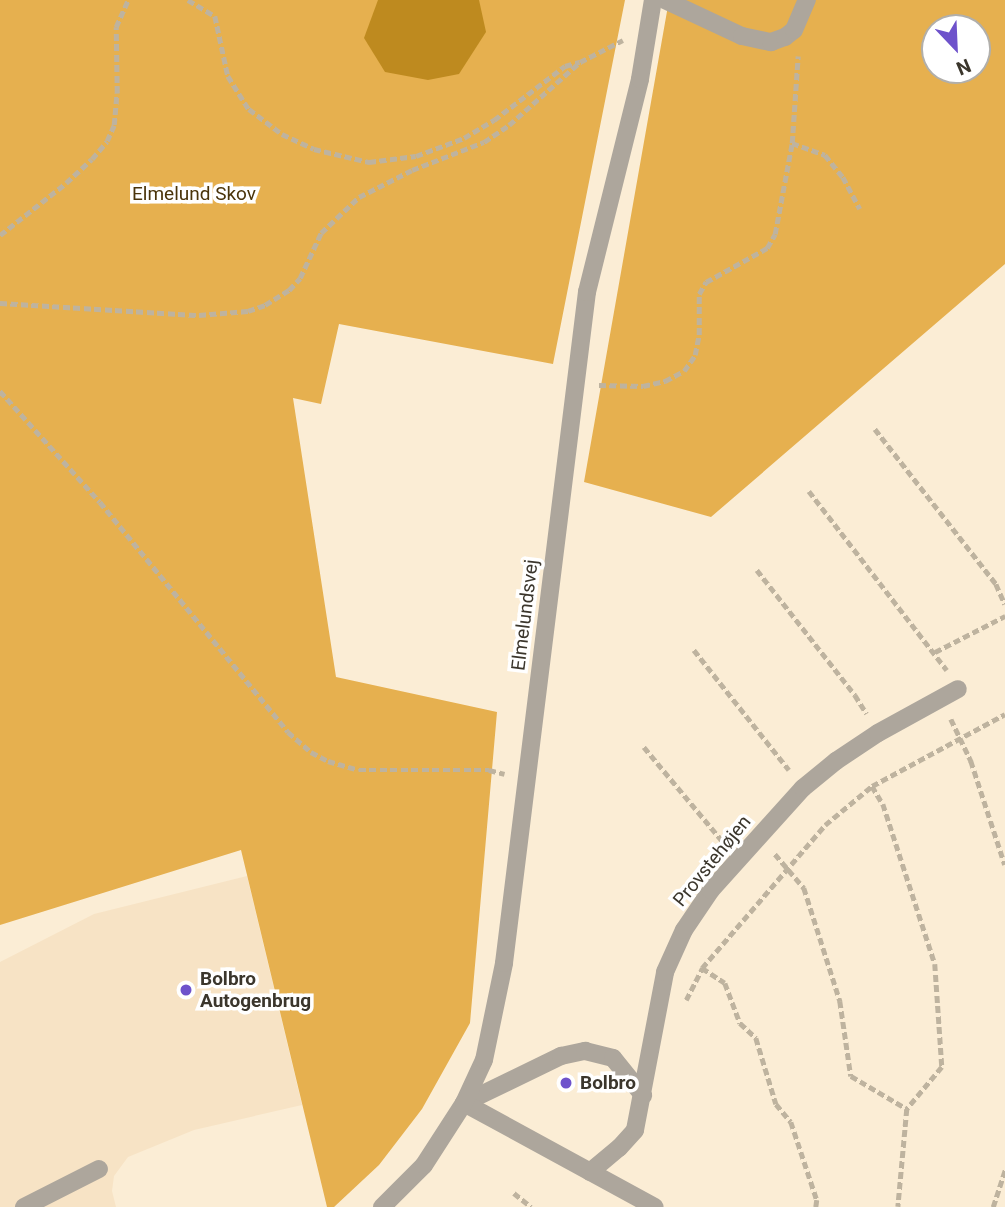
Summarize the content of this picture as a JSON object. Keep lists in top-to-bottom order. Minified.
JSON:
{"streets":{"street":["Elmelundsvej","Provstehøjen"]},"parks":["Elmelund Skov"],"places":["Bolbro Autogenbrug","Bolbro"],"north":"bottom right"}
